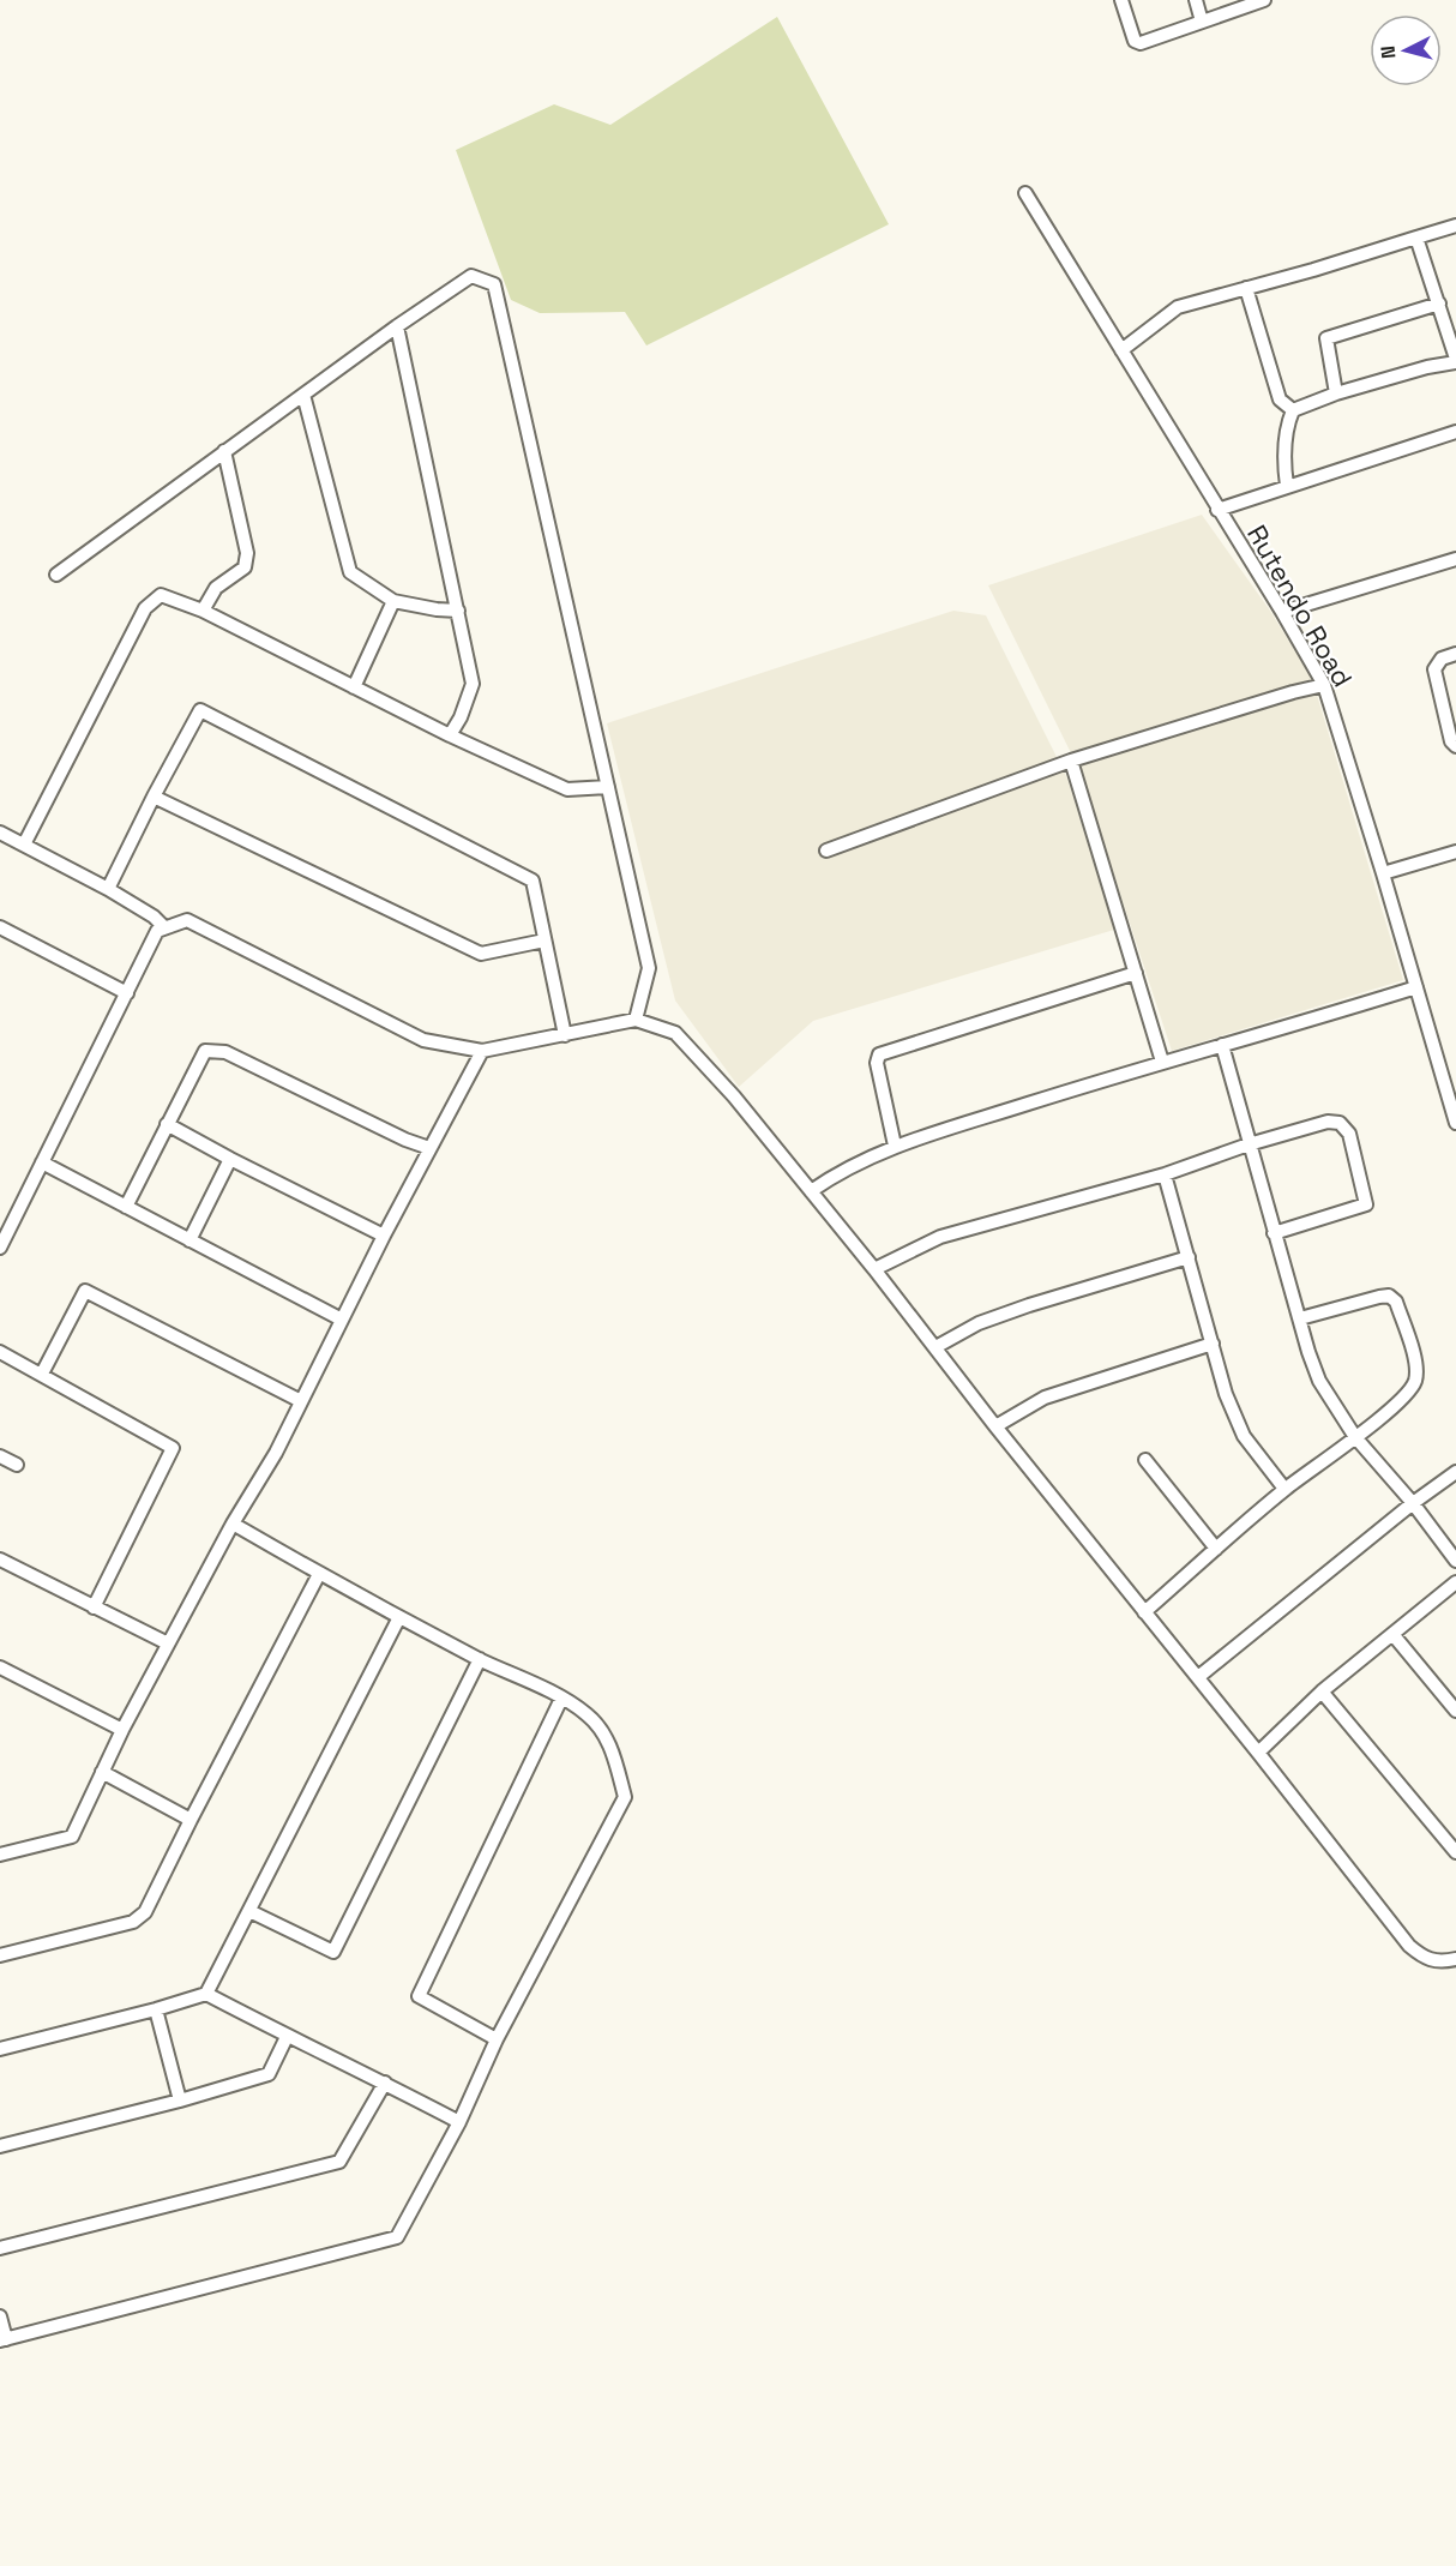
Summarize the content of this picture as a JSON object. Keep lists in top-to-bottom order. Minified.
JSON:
{"streets":{"street":["Rutendo Road"]},"north":"left"}
